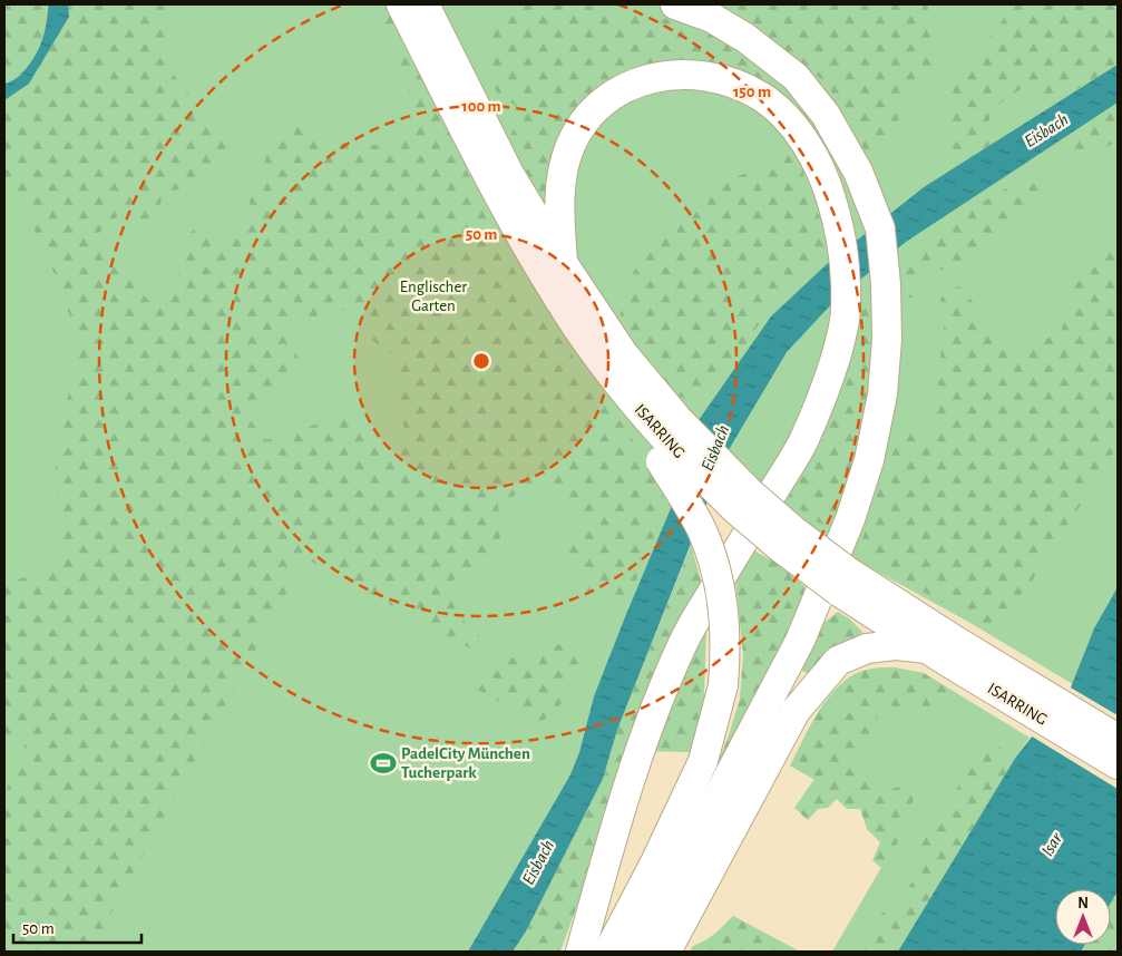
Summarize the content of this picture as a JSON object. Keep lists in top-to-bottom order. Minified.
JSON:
{"streets":{"highway":["ISARRING"]},"water":["Eisbach","Isar"],"parks":["Englischer Garten"],"places":{"sports":["PadelCity München Tucherpark"]},"scale_bar":"50 m","north":"top","rings":["150 m","100 m","50 m"]}
